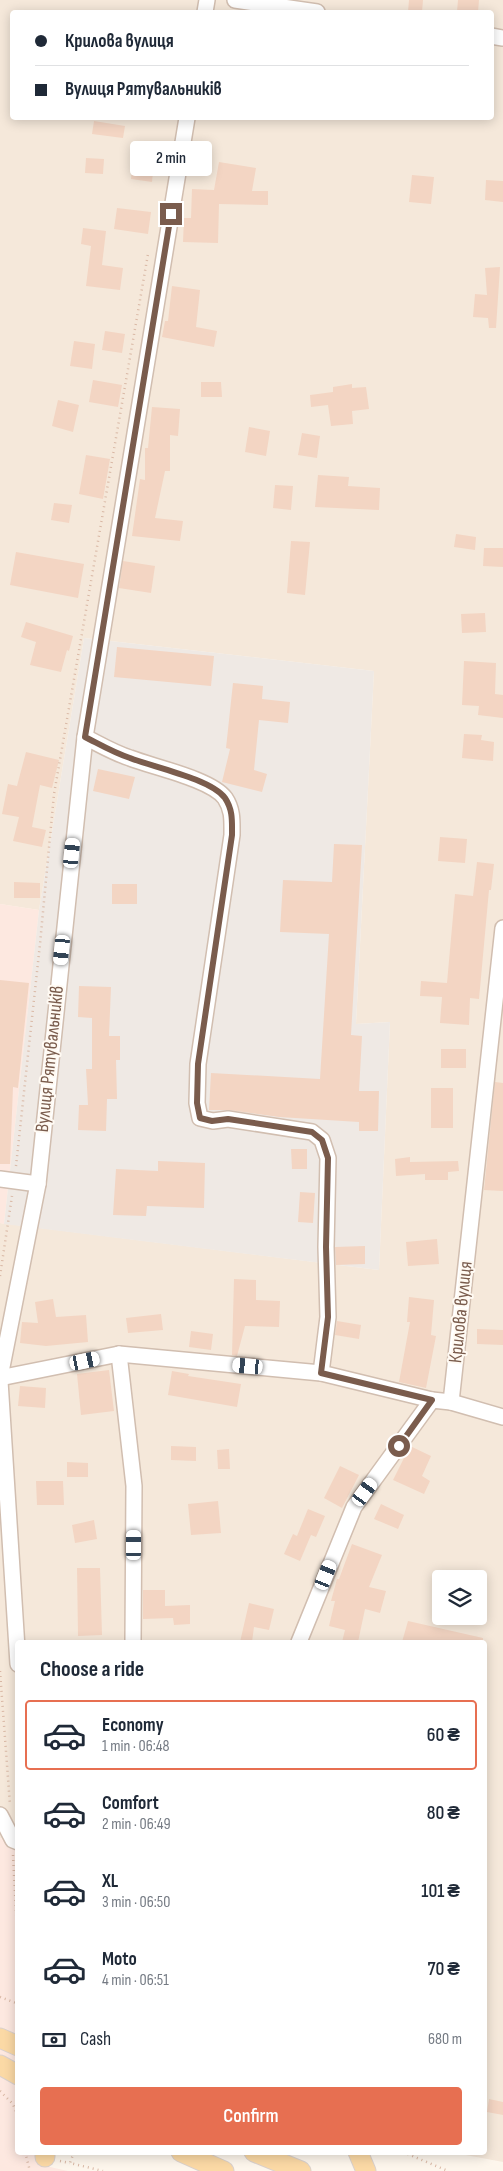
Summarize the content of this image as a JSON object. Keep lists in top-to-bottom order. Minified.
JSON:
{"streets":{"street":["Вулиця Рятувальників","Крилова вулиця"]},"page":{"banner":["Крилова вулиця","Вулиця Рятувальників"],"bubble":"2 min","heading":"Choose a ride","list":[{"name":"Economy","note":"1 min · 06:48","value":"60 ₴"},{"name":"Comfort","note":"2 min · 06:49","value":"80 ₴"},{"name":"XL","note":"3 min · 06:50","value":"101 ₴"},{"name":"Moto","note":"4 min · 06:51","value":"70 ₴"}],"pay":["Cash","680 m"],"buttons":"Confirm"}}
